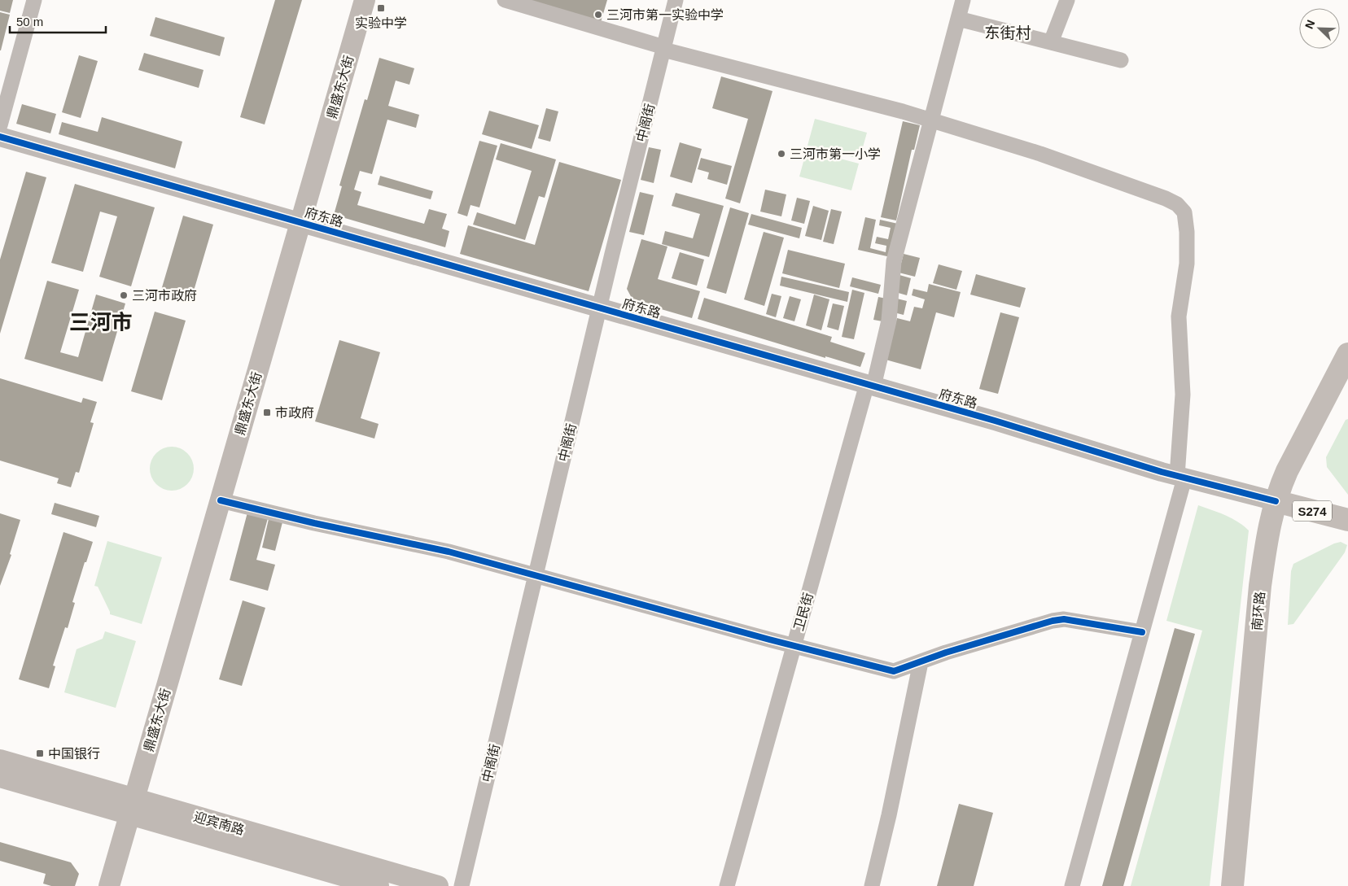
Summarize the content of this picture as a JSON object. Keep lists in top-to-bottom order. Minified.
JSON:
{"streets":{"main road":["鼎盛东大街","S274","南环路","迎宾南路"],"street":["中阁街","府东路","卫民街"]},"crossings":[["鼎盛东大街","府东路"],["鼎盛东大街","迎宾南路"],["中阁街","府东路"],["府东路","S274"],["府东路","南环路"],["府东路","卫民街"],["S274","南环路"]],"districts":["东街村","三河市"],"places":{"transit":["实验中学","市政府","中国银行"],"other":["三河市第一实验中学","三河市第一小学","三河市政府"]},"scale_bar":"50 m","north":"top left"}
